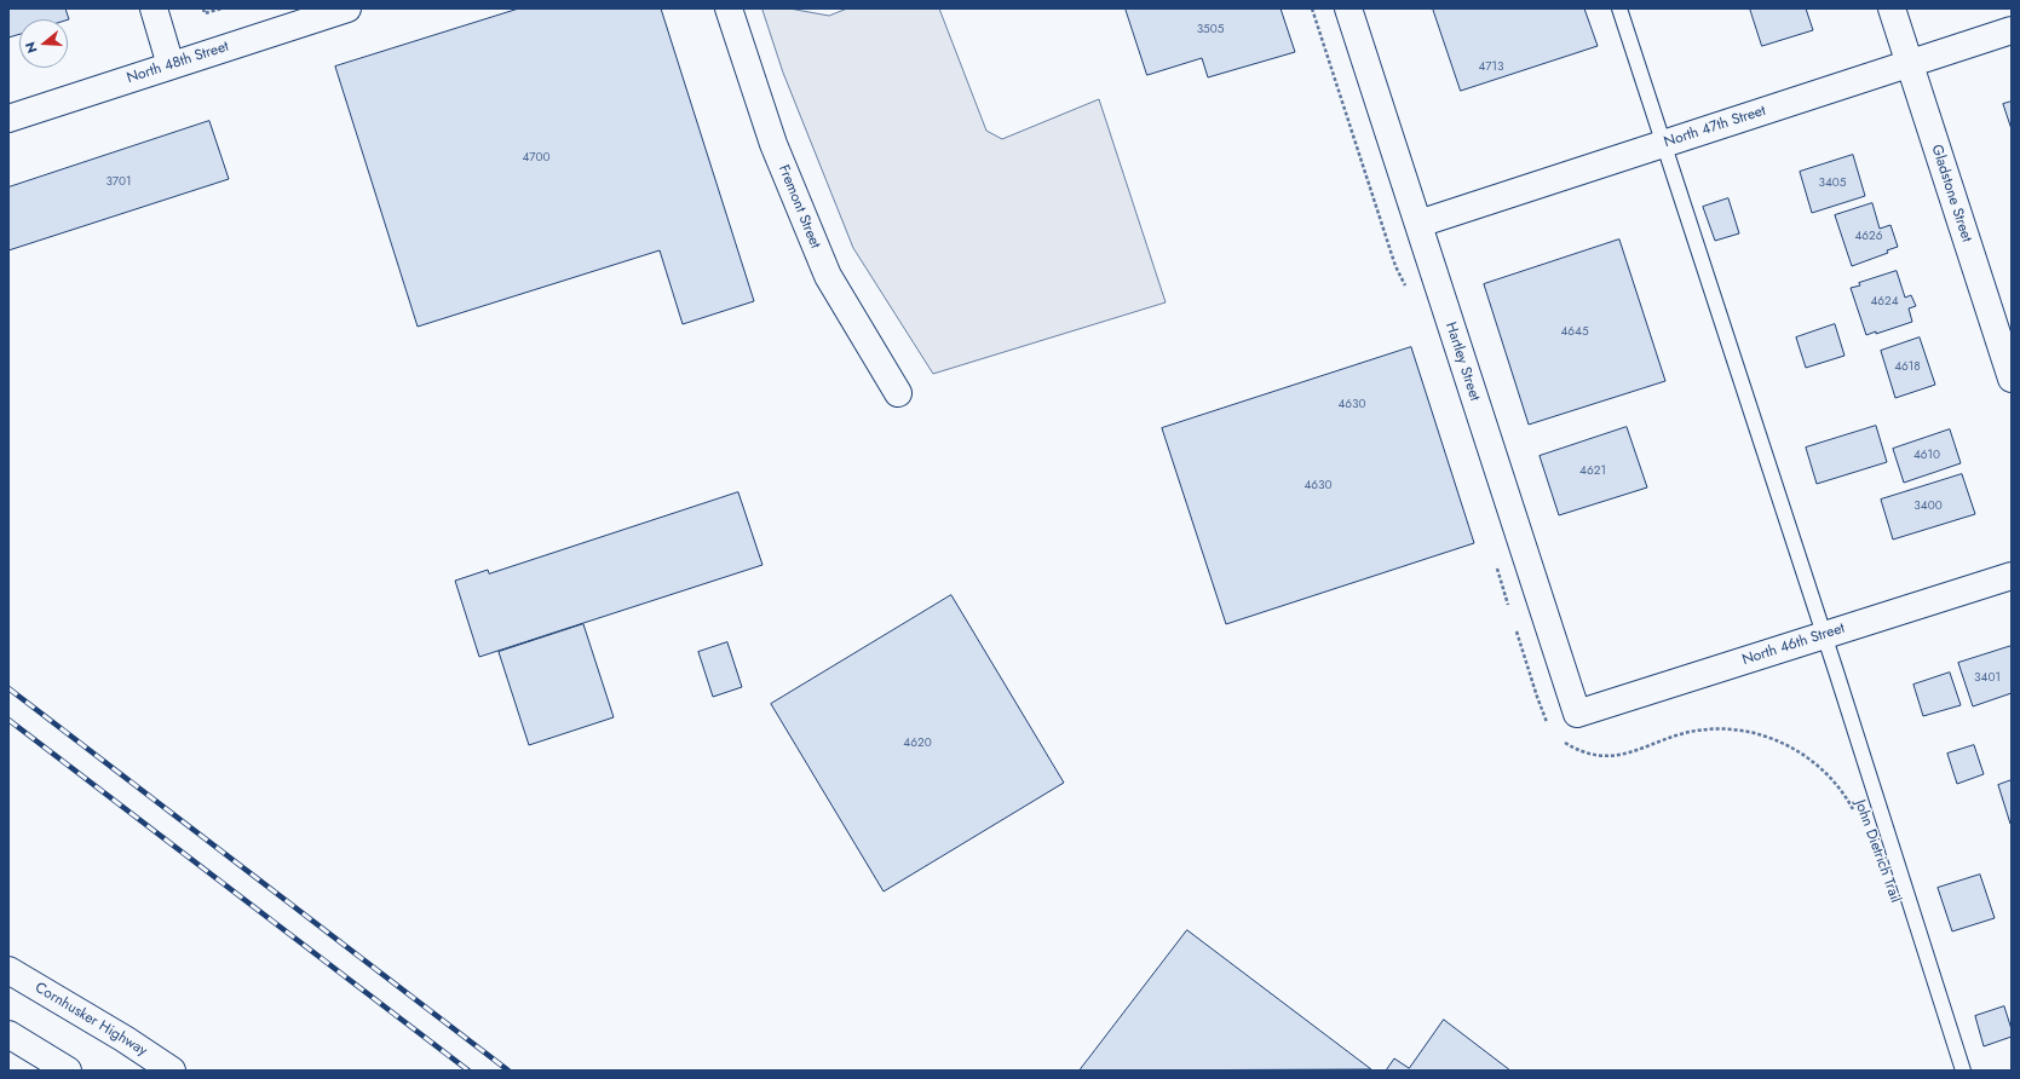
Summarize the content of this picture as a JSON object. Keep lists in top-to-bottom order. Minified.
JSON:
{"streets":{"street":["North 48th Street","North 47th Street","Gladstone Street","Fremont Street","Hartley Street","North 46th Street","Cornhusker Highway"],"path":["John Dietrich Trail"]},"crossings":[["North 47th Street","Gladstone Street"],["North 47th Street","Hartley Street"],["Hartley Street","North 46th Street"]],"house_numbers":["3505","4713","4700","3701","3405","4626","4624","4645","4618","4630","4610","4621","4630","3400","3401","4620"],"north":"left"}
